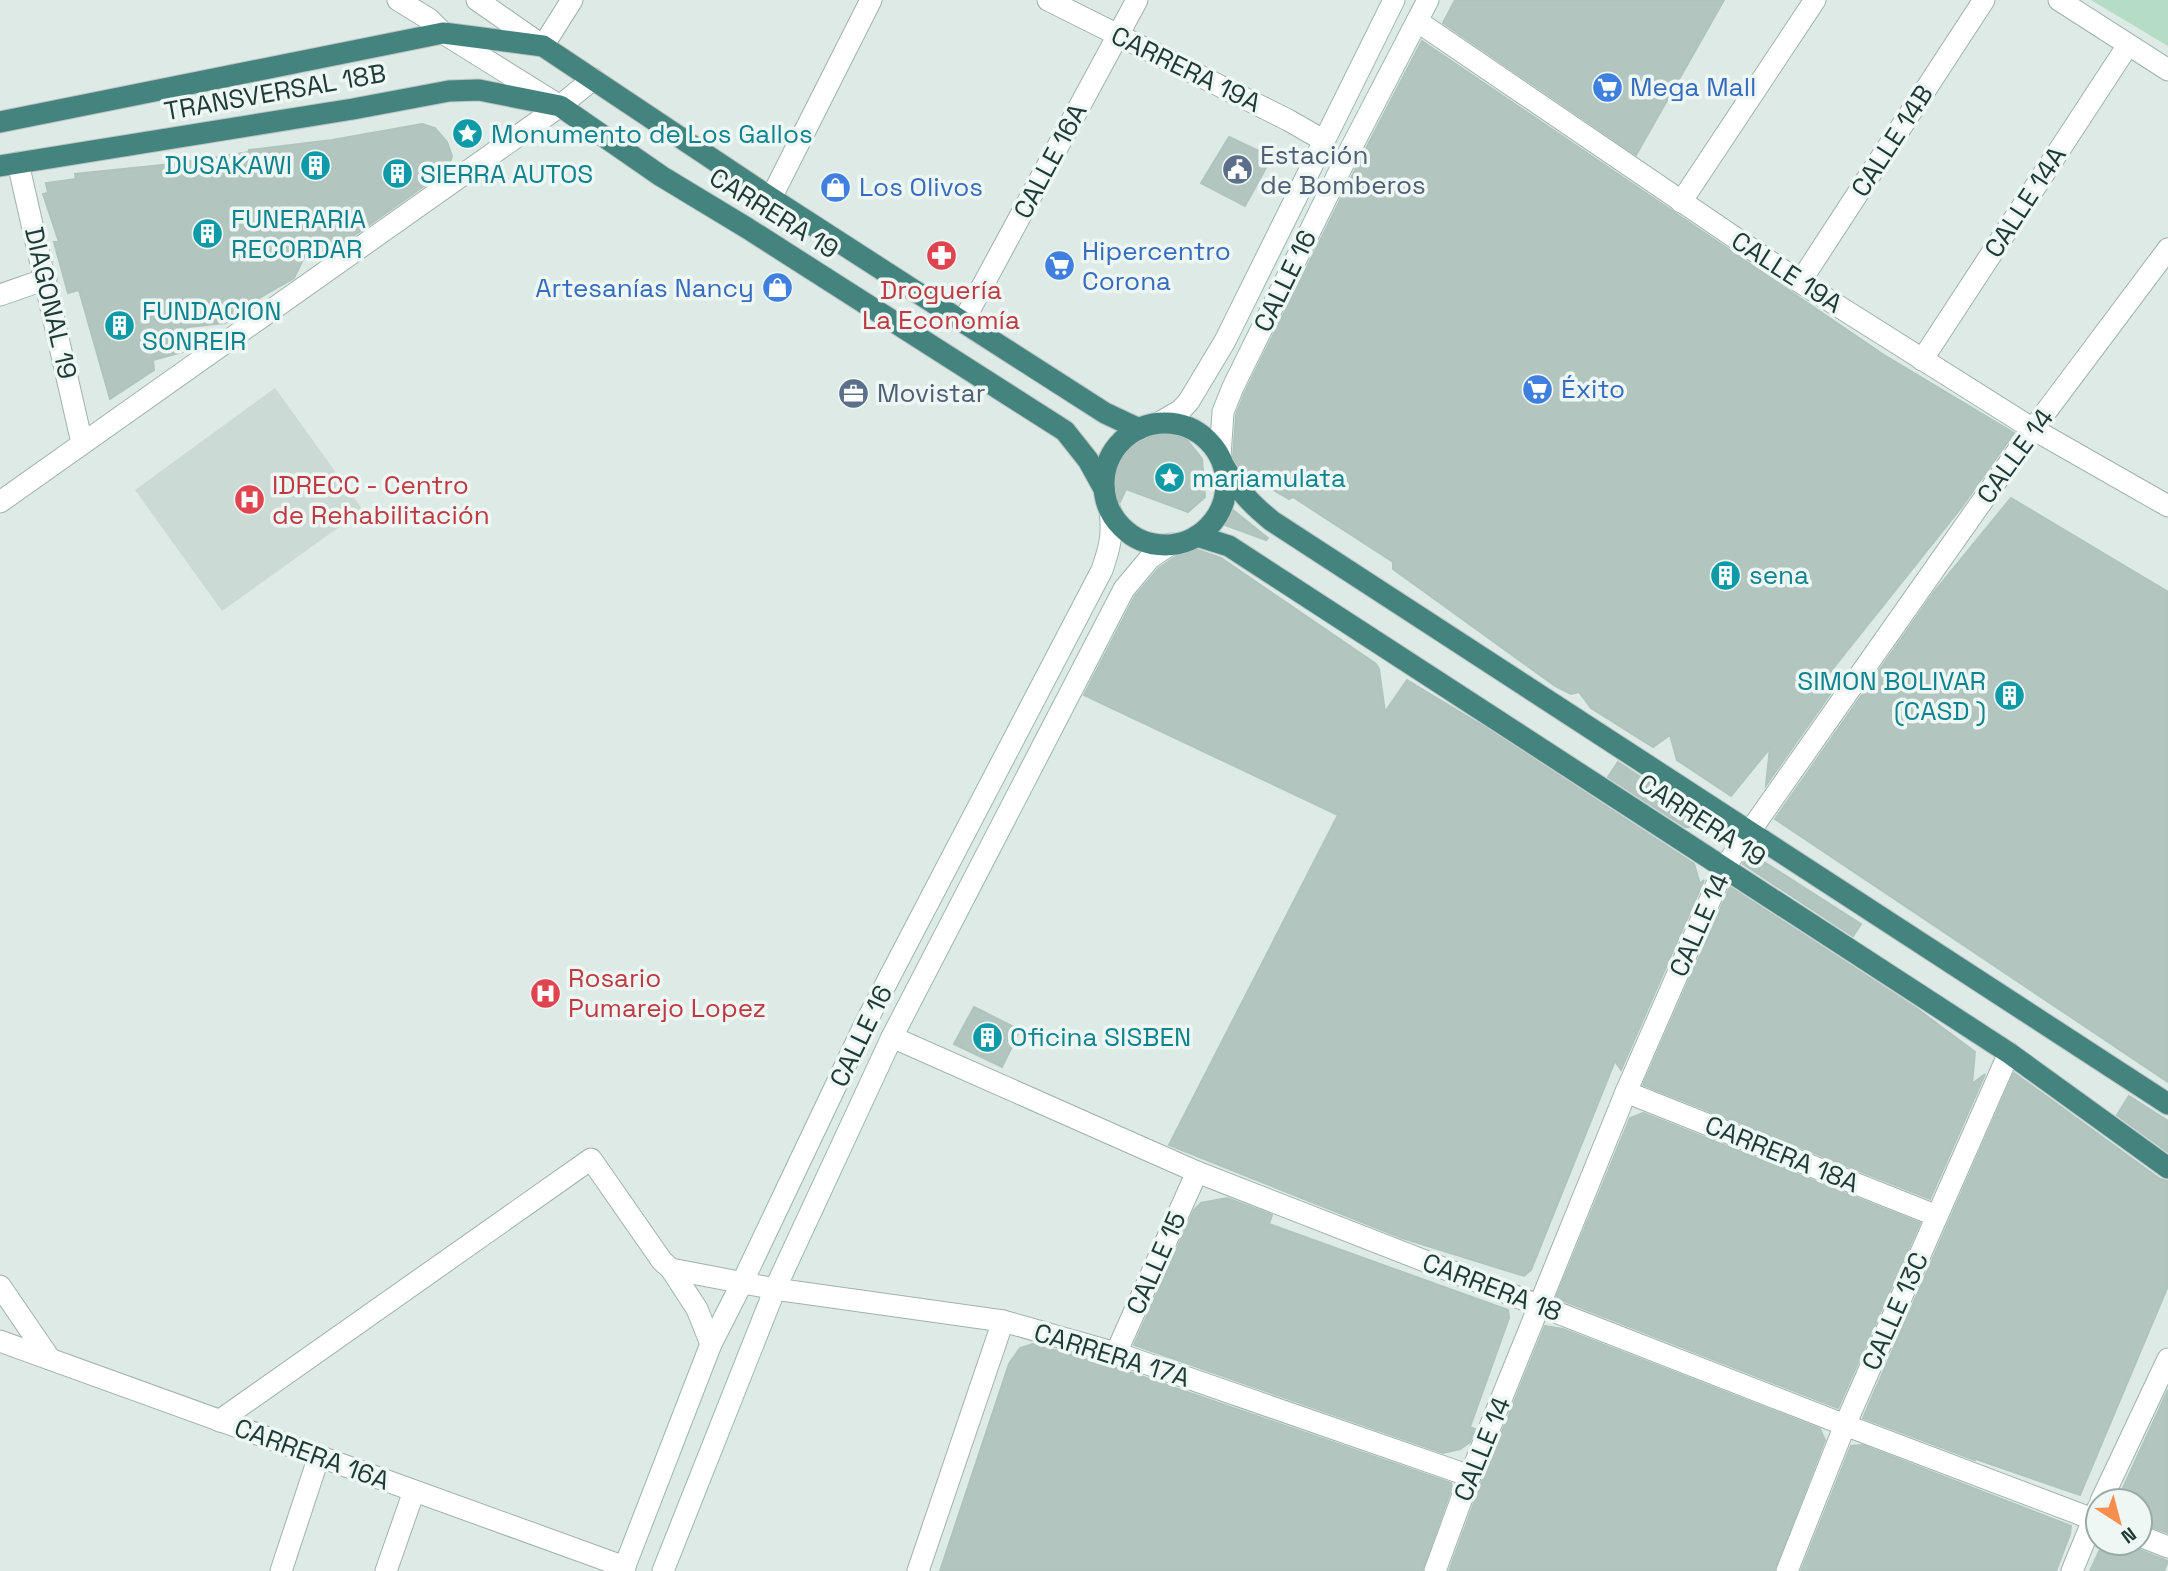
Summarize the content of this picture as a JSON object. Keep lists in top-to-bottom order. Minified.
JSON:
{"streets":{"highway":["TRANSVERSAL 18B","CARRERA 19"],"street":["CARRERA 19A","CALLE 14B","CALLE 16A","CALLE 14A","CALLE 19A","CALLE 16","DIAGONAL 19","CALLE 14","CARRERA 18A","CALLE 15","CARRERA 18","CALLE 13C","CARRERA 17A","CARRERA 16A"]},"crossings":[["CARRERA 19A","CALLE 16A"],["CARRERA 19A","CALLE 16"],["TRANSVERSAL 18B","CARRERA 19"],["TRANSVERSAL 18B","DIAGONAL 19"],["CALLE 14B","CALLE 19A"],["CALLE 16A","CARRERA 19"],["CALLE 14A","CALLE 19A"],["CARRERA 19","CALLE 16"],["CARRERA 19","CALLE 14"],["CARRERA 19","CALLE 13C"],["CALLE 19A","CALLE 16"],["CALLE 19A","CALLE 14"],["CALLE 16","CARRERA 18"],["CALLE 16","CARRERA 17A"],["CALLE 16","CARRERA 16A"],["CALLE 14","CARRERA 18A"],["CALLE 14","CARRERA 18"],["CALLE 14","CARRERA 17A"],["CARRERA 18A","CALLE 13C"],["CALLE 15","CARRERA 18"],["CALLE 15","CARRERA 17A"],["CARRERA 18","CALLE 13C"]],"places":{"supermarket":["Mega Mall","Hipercentro Corona","Éxito"],"place":["Monumento de Los Gallos","mariamulata"],"building":["DUSAKAWI","SIERRA AUTOS","FUNERARIA RECORDAR","FUNDACION SONREIR","sena","SIMON BOLIVAR (CASD )","Oficina SISBEN"],"public building":["Estación de Bomberos"],"shop":["Los Olivos","Artesanías Nancy"],"pharmacy":["Droguería La Economía"],"office":["Movistar"],"hospital":["IDRECC - Centro de Rehabilitación","Rosario Pumarejo Lopez"]},"north":"bottom right"}
